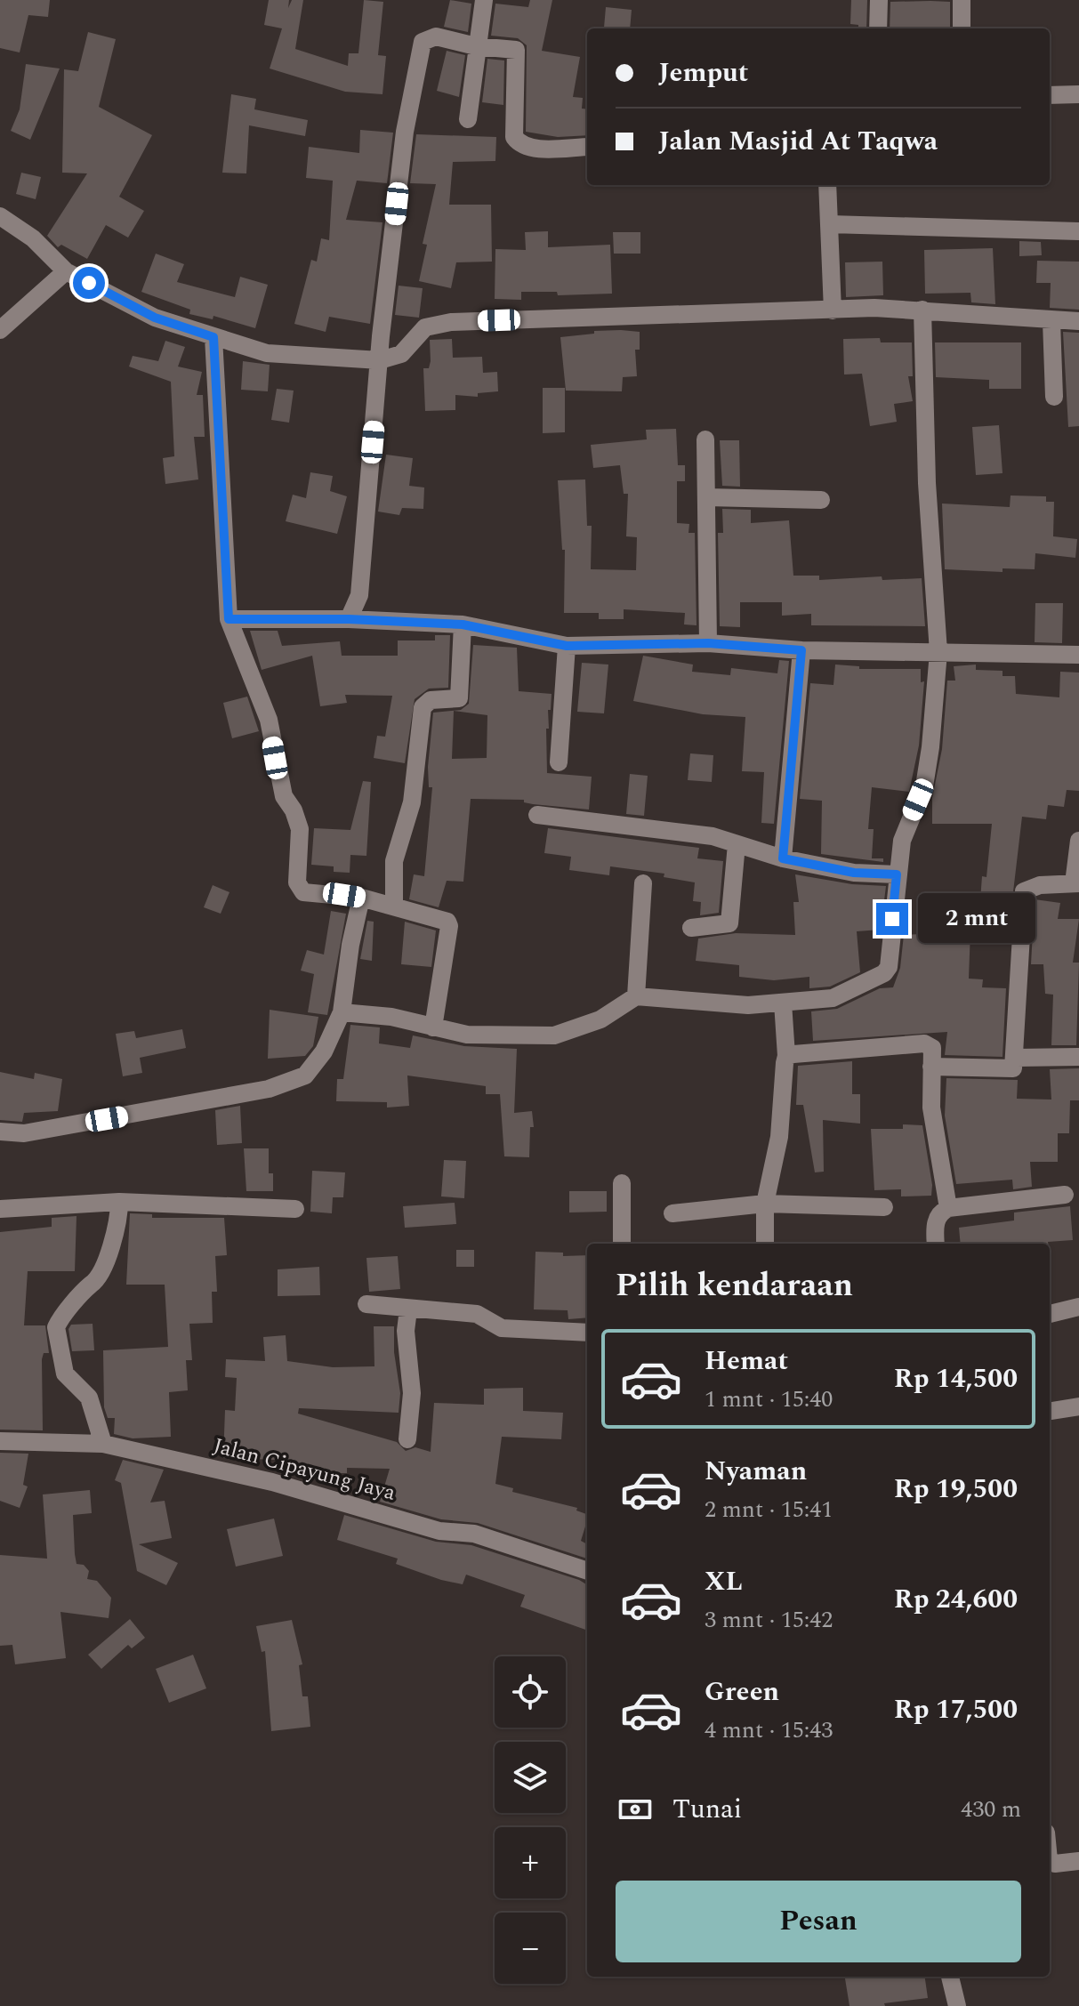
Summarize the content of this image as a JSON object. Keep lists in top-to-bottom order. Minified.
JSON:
{"streets":{"street":["Jalan Cipayung Jaya"]},"page":{"banner":["Jemput","Jalan Masjid At Taqwa"],"bubble":"2 mnt","heading":"Pilih kendaraan","list":[{"name":"Hemat","note":"1 mnt · 15:40","value":"Rp 14,500"},{"name":"Nyaman","note":"2 mnt · 15:41","value":"Rp 19,500"},{"name":"XL","note":"3 mnt · 15:42","value":"Rp 24,600"},{"name":"Green","note":"4 mnt · 15:43","value":"Rp 17,500"}],"map_buttons":["+","−"],"pay":["Tunai","430 m"],"buttons":"Pesan"}}
